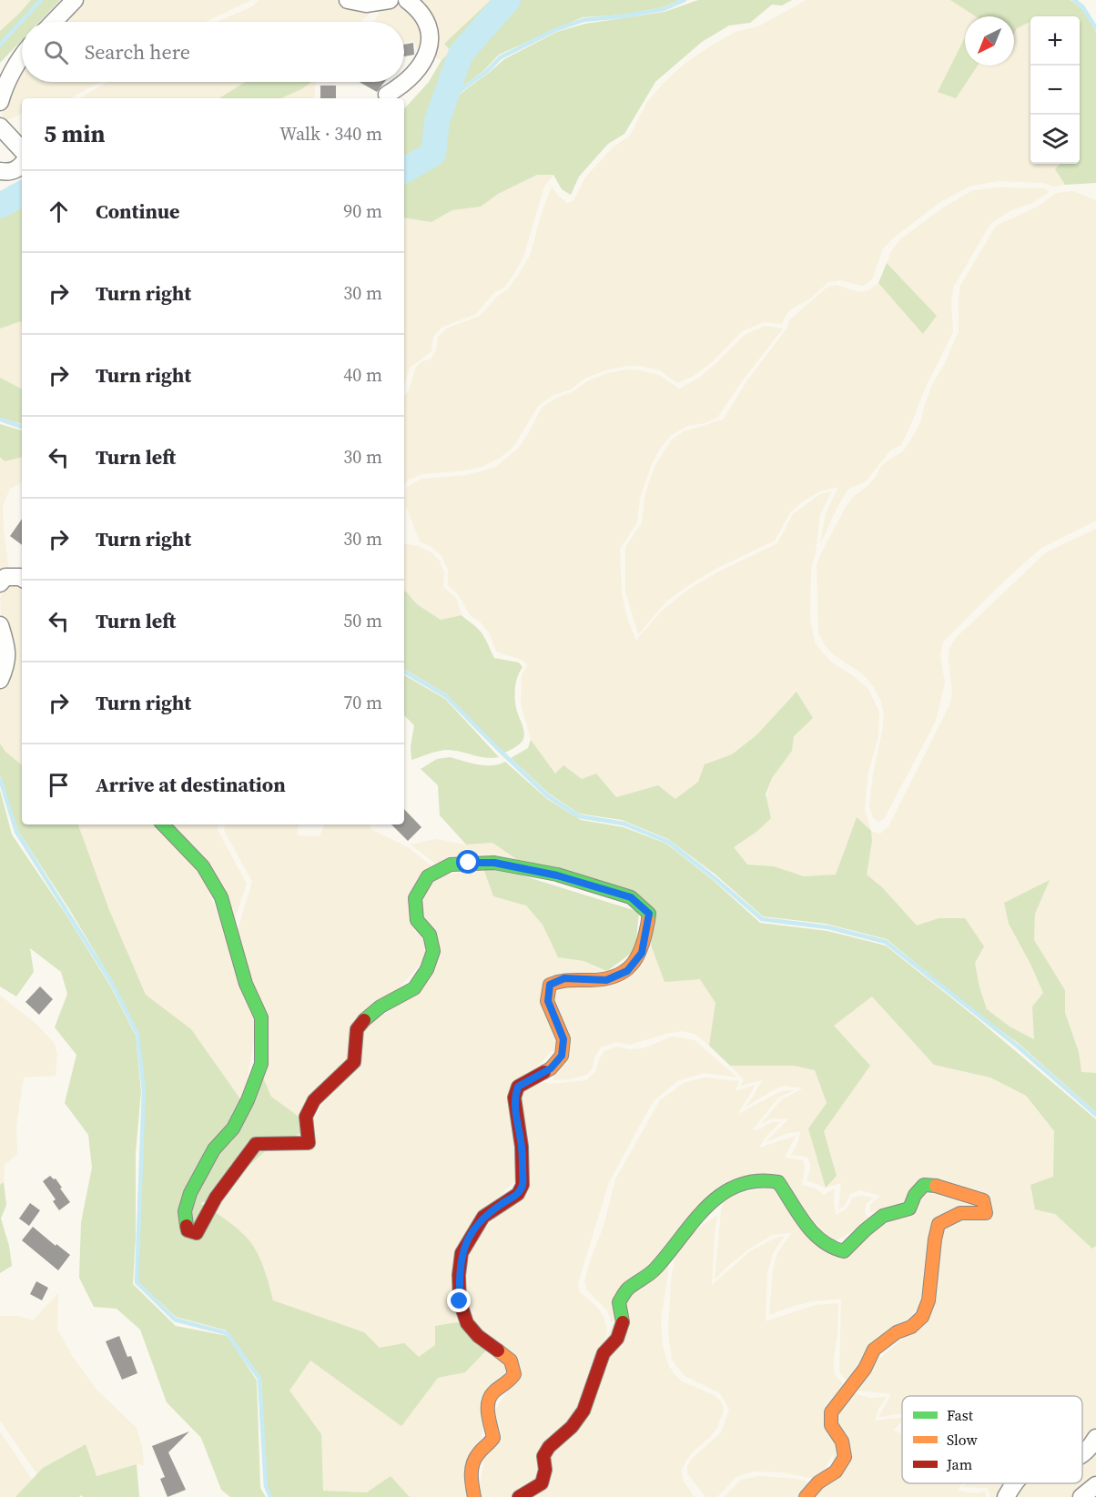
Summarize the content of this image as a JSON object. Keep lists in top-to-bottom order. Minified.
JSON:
{"legend":["Fast","Slow","Jam"],"north":"bottom left","page":{"map_buttons":["+","−"],"search":"Search here","heading":["5 min","Walk · 340 m"],"list":[["Continue","90 m"],["Turn right","30 m"],["Turn right","40 m"],["Turn left","30 m"],["Turn right","30 m"],["Turn left","50 m"],["Turn right","70 m"],"Arrive at destination"]}}
